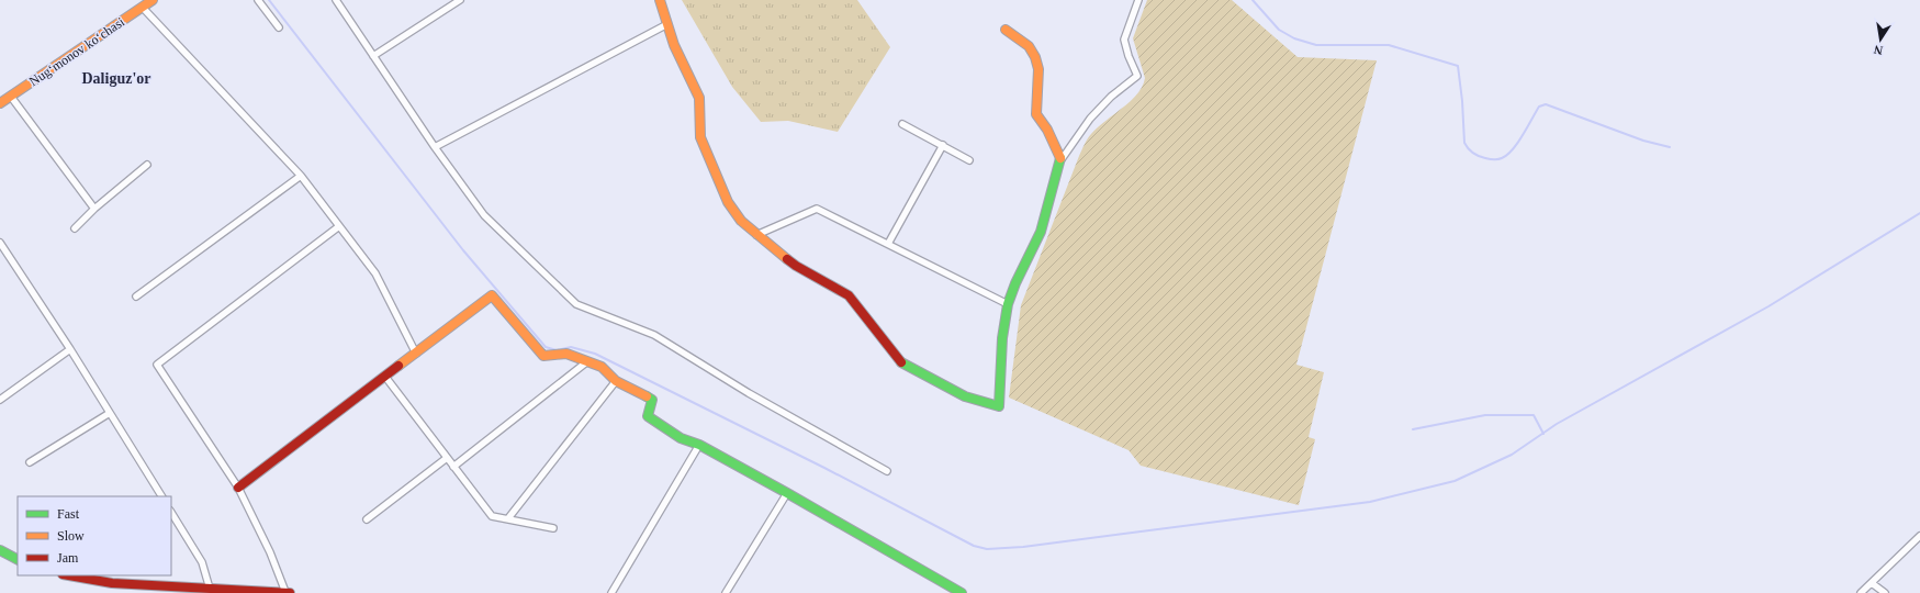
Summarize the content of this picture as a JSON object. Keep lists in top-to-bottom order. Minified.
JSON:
{"streets":{"street":["Nugʻmonov koʻchasi"]},"districts":["Daliguz'or"],"legend":["Fast","Slow","Jam"],"north":"bottom"}
